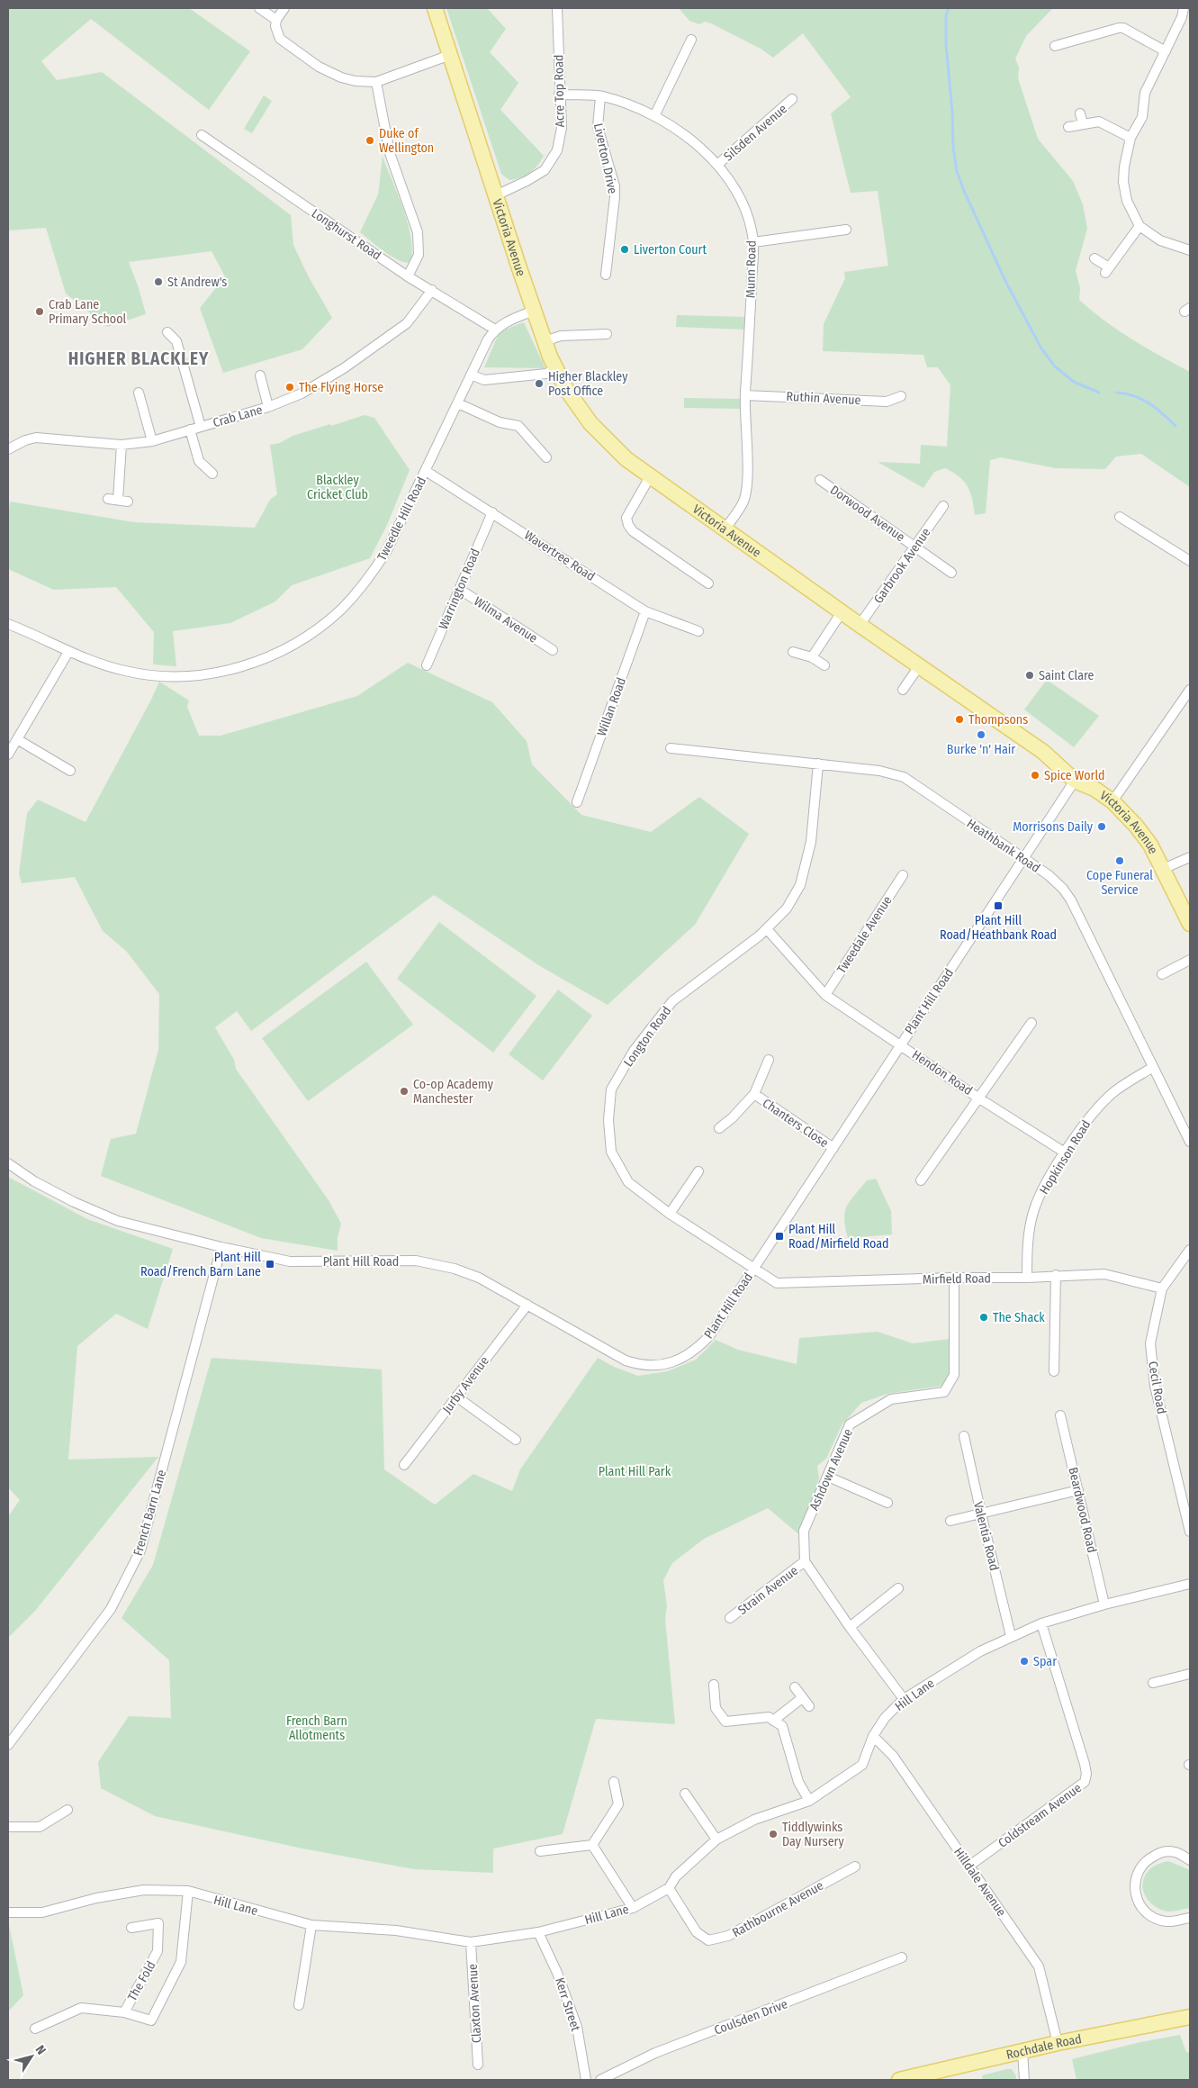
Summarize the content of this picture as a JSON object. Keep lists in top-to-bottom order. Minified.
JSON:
{"streets":{"main road":["Victoria Avenue","Rochdale Road"],"street":["Acre Top Road","Silsden Avenue","Liverton Drive","Longhurst Road","Munn Road","Ruthin Avenue","Crab Lane","Dorwood Avenue","Tweedle Hill Road","Wavertree Road","Garbrook Avenue","Warrington Road","Wilma Avenue","Willan Road","Heathbank Road","Tweedale Avenue","Plant Hill Road","Longton Road","Hendon Road","Chanters Close","Hopkinson Road","Mirfield Road","Jurby Avenue","Cecil Road","Ashdown Avenue","Beardwood Road","French Barn Lane","Valentia Road","Strain Avenue","Hill Lane","Coldstream Avenue","Hilldale Avenue","Rathbourne Avenue","The Fold","Claxton Avenue","Kerr Street","Coulsden Drive"]},"crossings":[["Acre Top Road","Victoria Avenue"],["Acre Top Road","Munn Road"],["Silsden Avenue","Munn Road"],["Liverton Drive","Munn Road"],["Longhurst Road","Crab Lane"],["Longhurst Road","Tweedle Hill Road"],["Victoria Avenue","Munn Road"],["Victoria Avenue","Garbrook Avenue"],["Victoria Avenue","Plant Hill Road"],["Munn Road","Ruthin Avenue"],["Dorwood Avenue","Garbrook Avenue"],["Tweedle Hill Road","Wavertree Road"],["Wavertree Road","Warrington Road"],["Wavertree Road","Willan Road"],["Warrington Road","Wilma Avenue"],["Heathbank Road","Plant Hill Road"],["Heathbank Road","Longton Road"],["Heathbank Road","Hopkinson Road"],["Tweedale Avenue","Hendon Road"],["Plant Hill Road","Longton Road"],["Plant Hill Road","Hendon Road"],["Plant Hill Road","Chanters Close"],["Plant Hill Road","Mirfield Road"],["Plant Hill Road","Jurby Avenue"],["Plant Hill Road","French Barn Lane"],["Longton Road","Hendon Road"],["Longton Road","Mirfield Road"],["Hendon Road","Hopkinson Road"],["Hopkinson Road","Mirfield Road"],["Mirfield Road","Cecil Road"],["Mirfield Road","Ashdown Avenue"],["Ashdown Avenue","Strain Avenue"],["Beardwood Road","Hill Lane"],["Valentia Road","Hill Lane"],["Hill Lane","Coldstream Avenue"],["Hill Lane","Hilldale Avenue"],["Hill Lane","Rathbourne Avenue"],["Hill Lane","Claxton Avenue"],["Hill Lane","Kerr Street"],["Coldstream Avenue","Hilldale Avenue"],["Hilldale Avenue","Rochdale Road"]],"districts":["HIGHER BLACKLEY"],"parks":["Blackley Cricket Club","Plant Hill Park","French Barn Allotments"],"places":{"other":["Duke of Wellington","Liverton Court","St Andrew's","Crab Lane Primary School","Higher Blackley Post Office","The Flying Horse","Saint Clare","Thompsons","Burke 'n' Hair","Spice World","Morrisons Daily","Cope Funeral Service","Co-op Academy Manchester","The Shack","Spar","Tiddlywinks Day Nursery"],"transit":["Plant Hill Road/Heathbank Road","Plant Hill Road/Mirfield Road","Plant Hill Road/French Barn Lane"]},"north":"top right"}
